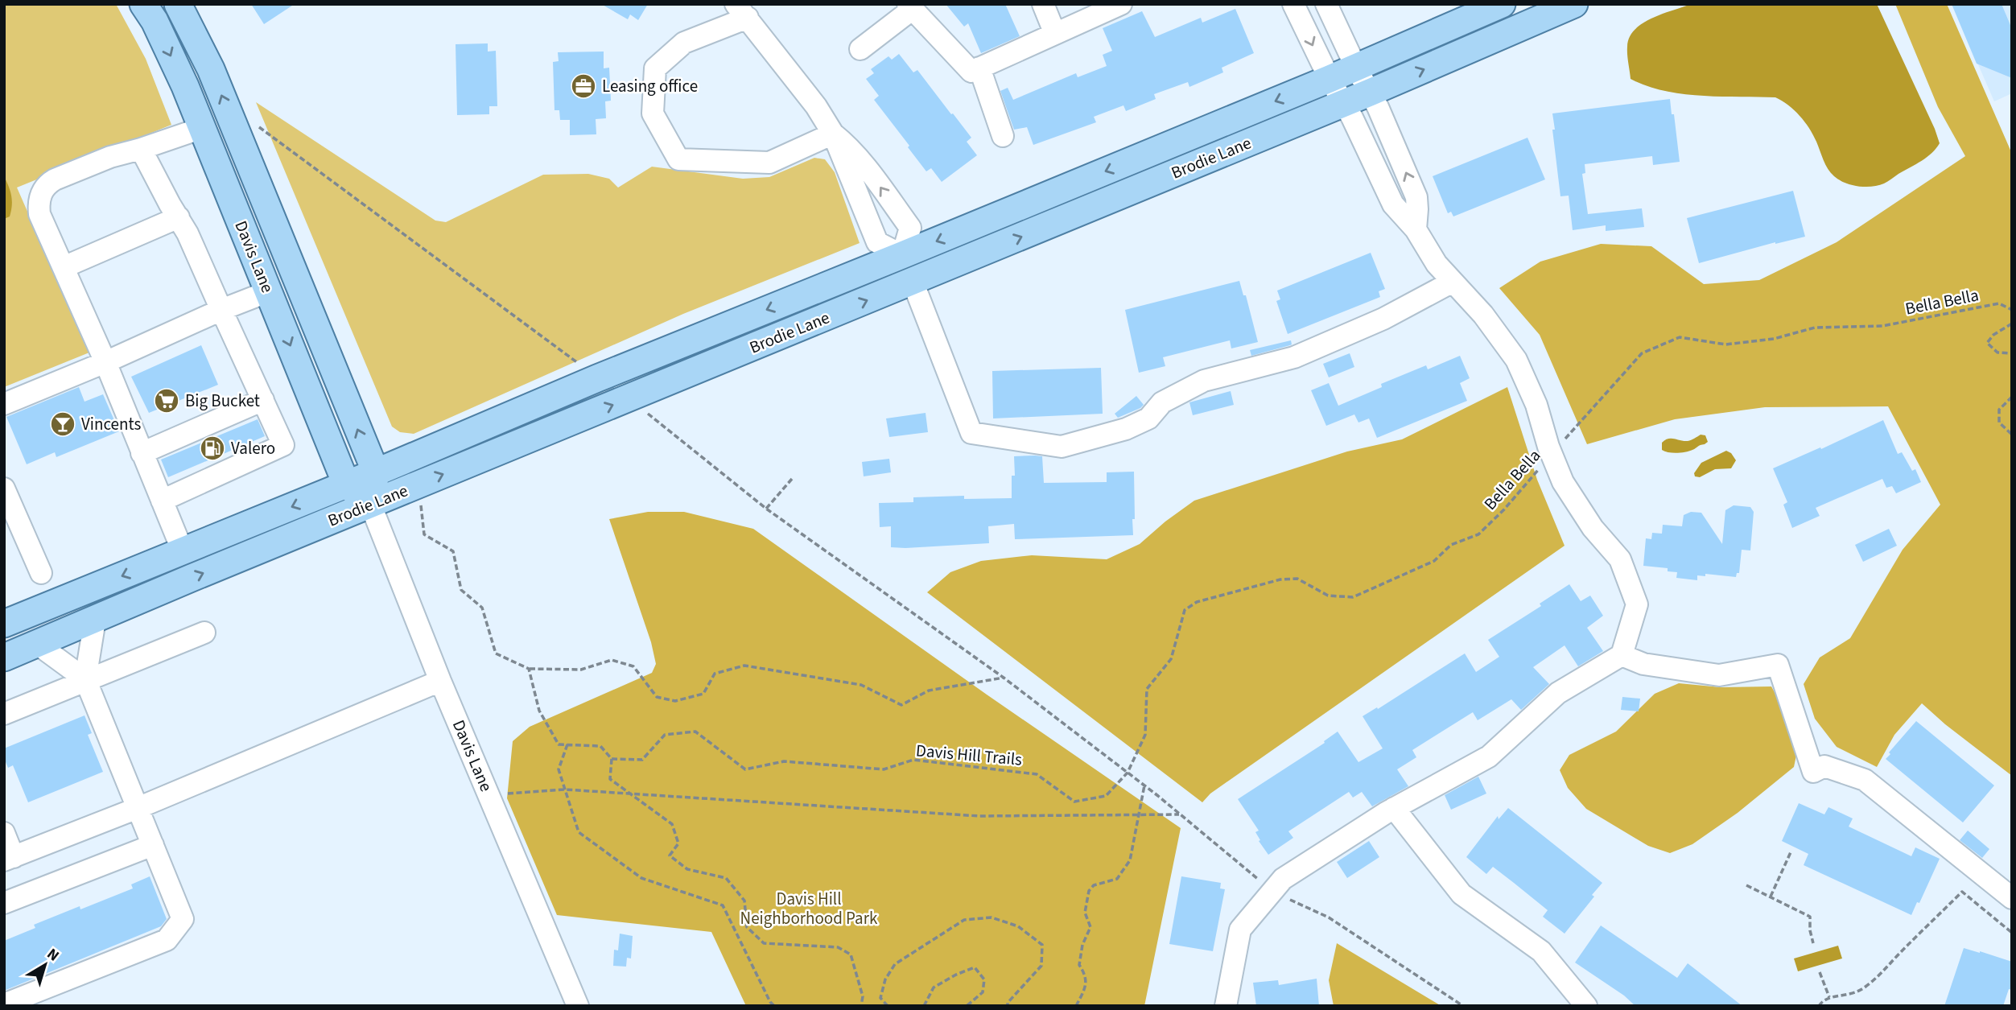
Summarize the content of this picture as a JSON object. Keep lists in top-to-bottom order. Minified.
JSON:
{"streets":{"main road":["Brodie Lane","Davis Lane"],"path":["Bella Bella","Davis Hill Trails"]},"crossings":[["Brodie Lane","Davis Lane"],["Bella Bella","Davis Hill Trails"]],"parks":["Davis Hill Neighborhood Park"],"places":{"office":["Leasing office"],"supermarket":["Big Bucket"],"bar":["Vincents"],"fuel station":["Valero"]},"north":"top right"}
